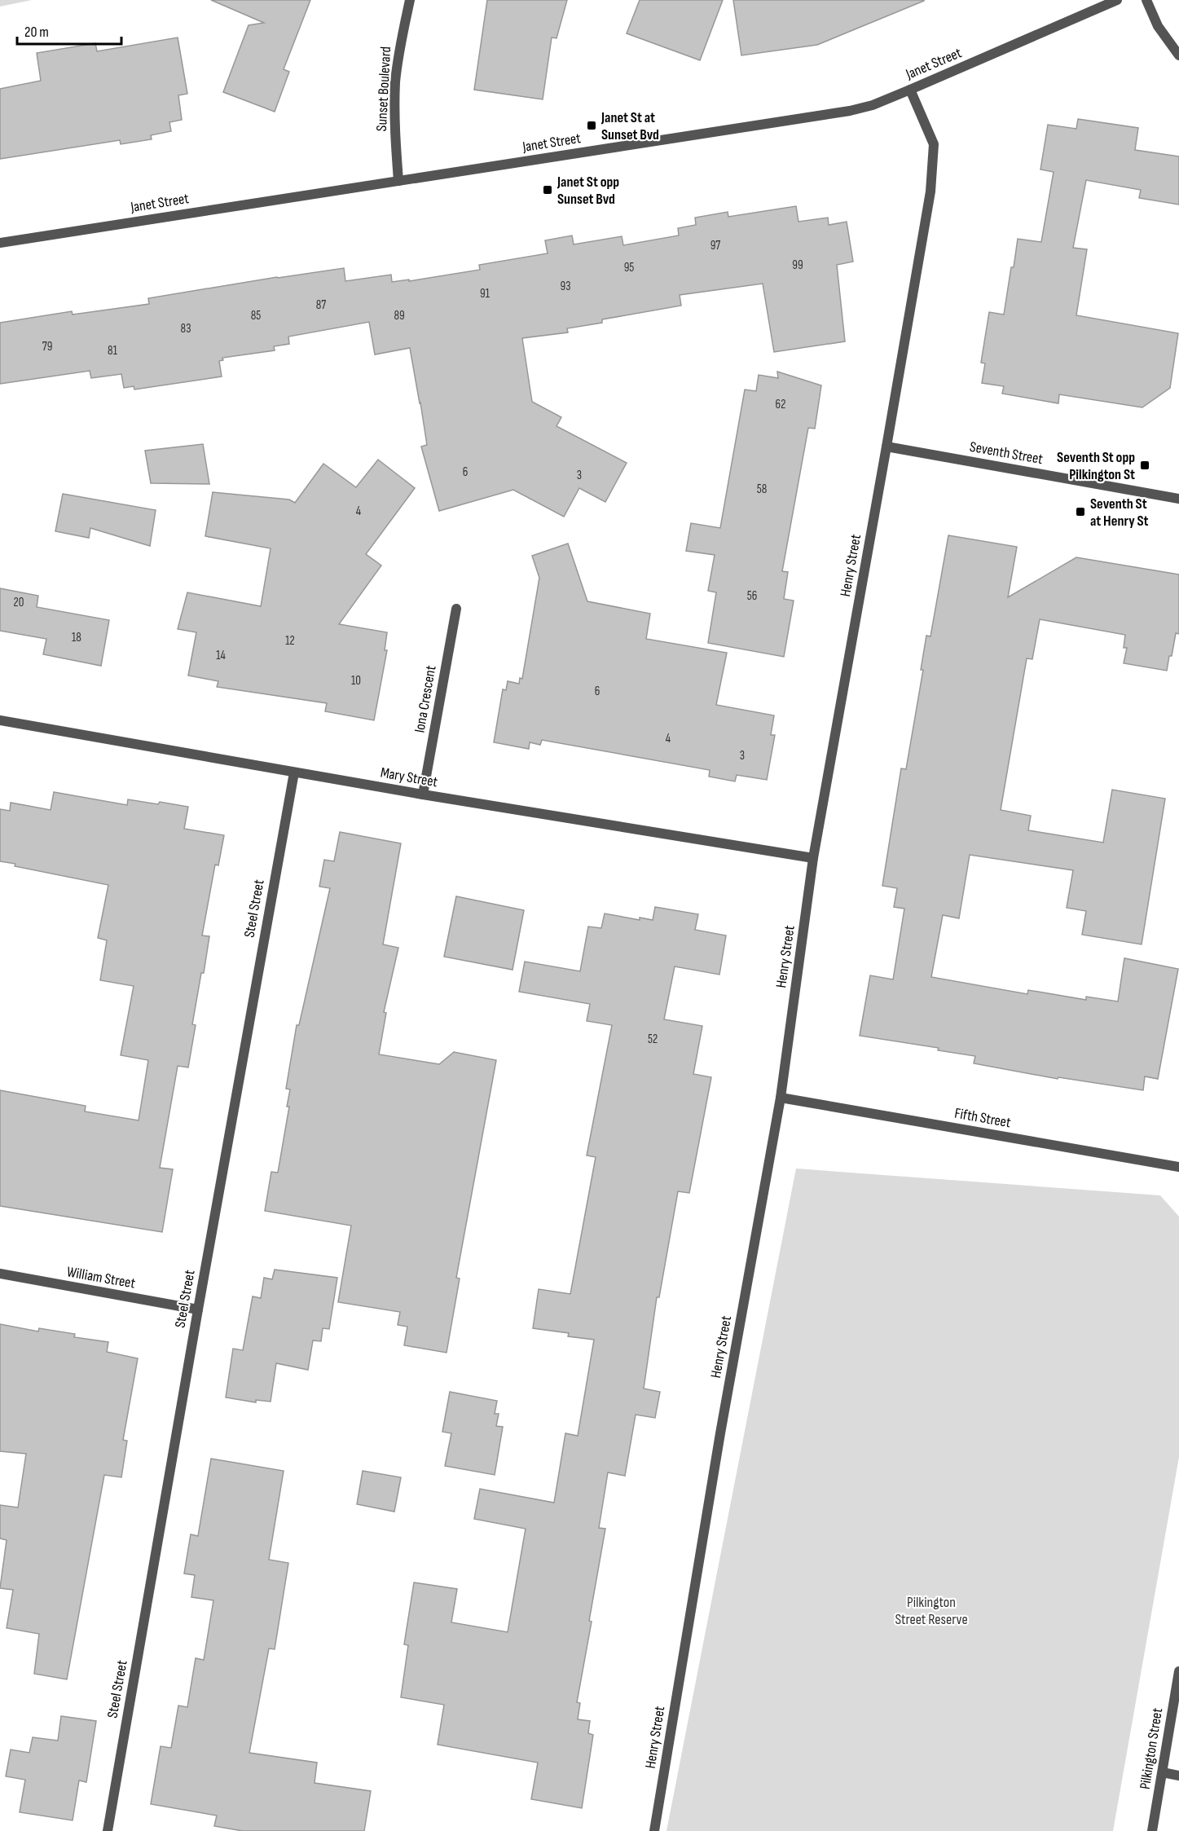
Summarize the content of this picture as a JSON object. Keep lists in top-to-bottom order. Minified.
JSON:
{"streets":{"street":["Janet Street","Sunset Boulevard","Seventh Street","Henry Street","Iona Crescent","Mary Street","Steel Street","Fifth Street","William Street","Pilkington Street"]},"crossings":[["Janet Street","Sunset Boulevard"],["Janet Street","Henry Street"],["Seventh Street","Henry Street"],["Henry Street","Mary Street"],["Henry Street","Fifth Street"],["Iona Crescent","Mary Street"],["Mary Street","Steel Street"],["Steel Street","William Street"]],"parks":["Pilkington Street Reserve"],"places":{"transit":["Janet St at Sunset Bvd","Janet St opp Sunset Bvd","Seventh St opp Pilkington St","Seventh St at Henry St"]},"house_numbers":["97","99","95","93","91","87","85","89","83","79","81","62","6","3","58","4","56","20","18","12","14","10","6","4","3","52"],"scale_bar":"20 m"}
